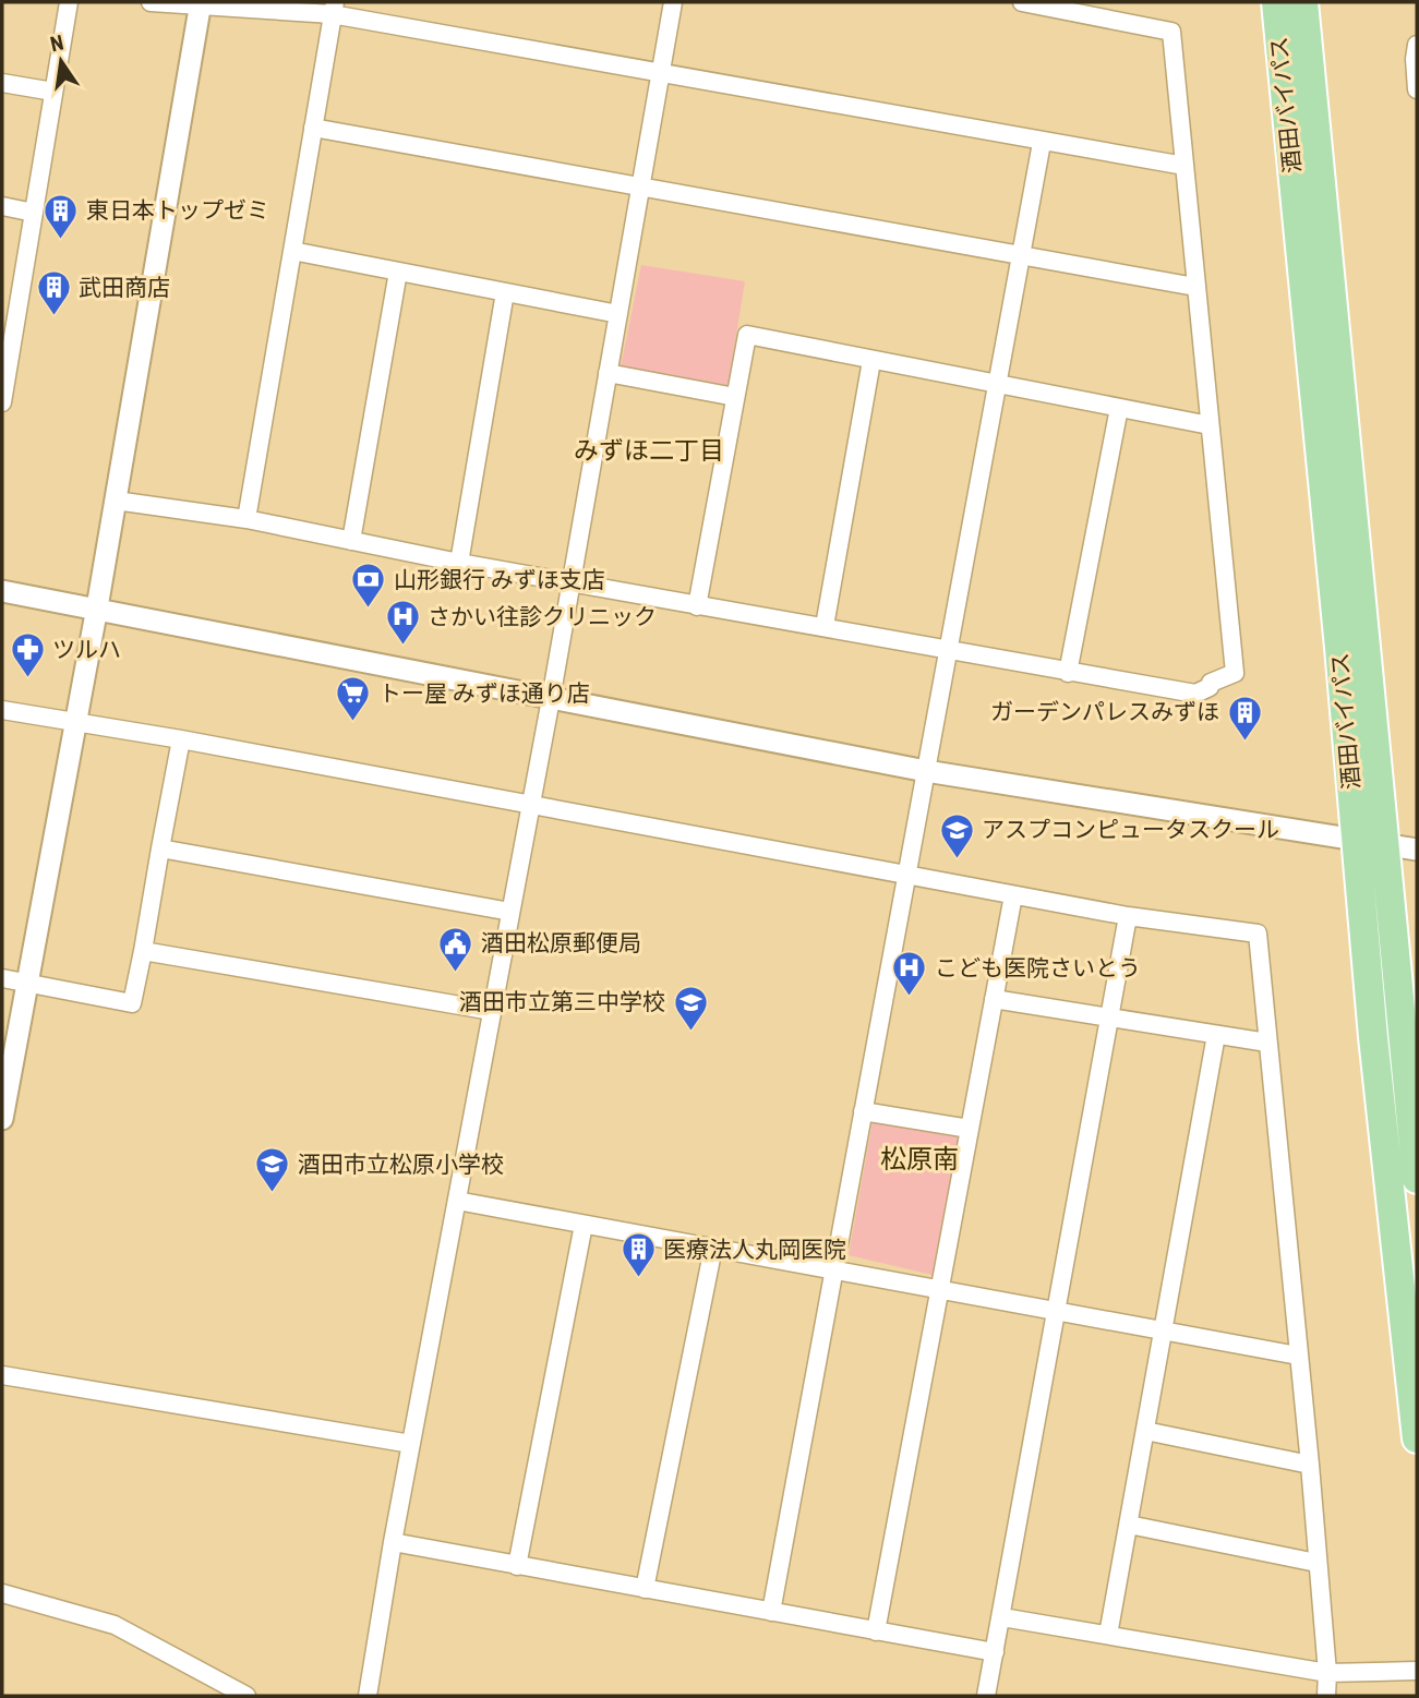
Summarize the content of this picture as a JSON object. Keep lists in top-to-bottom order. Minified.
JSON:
{"streets":{"highway":["酒田バイパス"]},"districts":["みずほ二丁目","松原南"],"places":{"building":["東日本トップゼミ","武田商店","ガーデンパレスみずほ","医療法人丸岡医院"],"bank":["山形銀行 みずほ支店"],"hospital":["さかい往診クリニック","こども医院さいとう"],"pharmacy":["ツルハ"],"supermarket":["トー屋 みずほ通り店"],"school or university":["アスプコンピュータスクール","酒田市立第三中学校","酒田市立松原小学校"],"public building":["酒田松原郵便局"]},"north":"top"}
